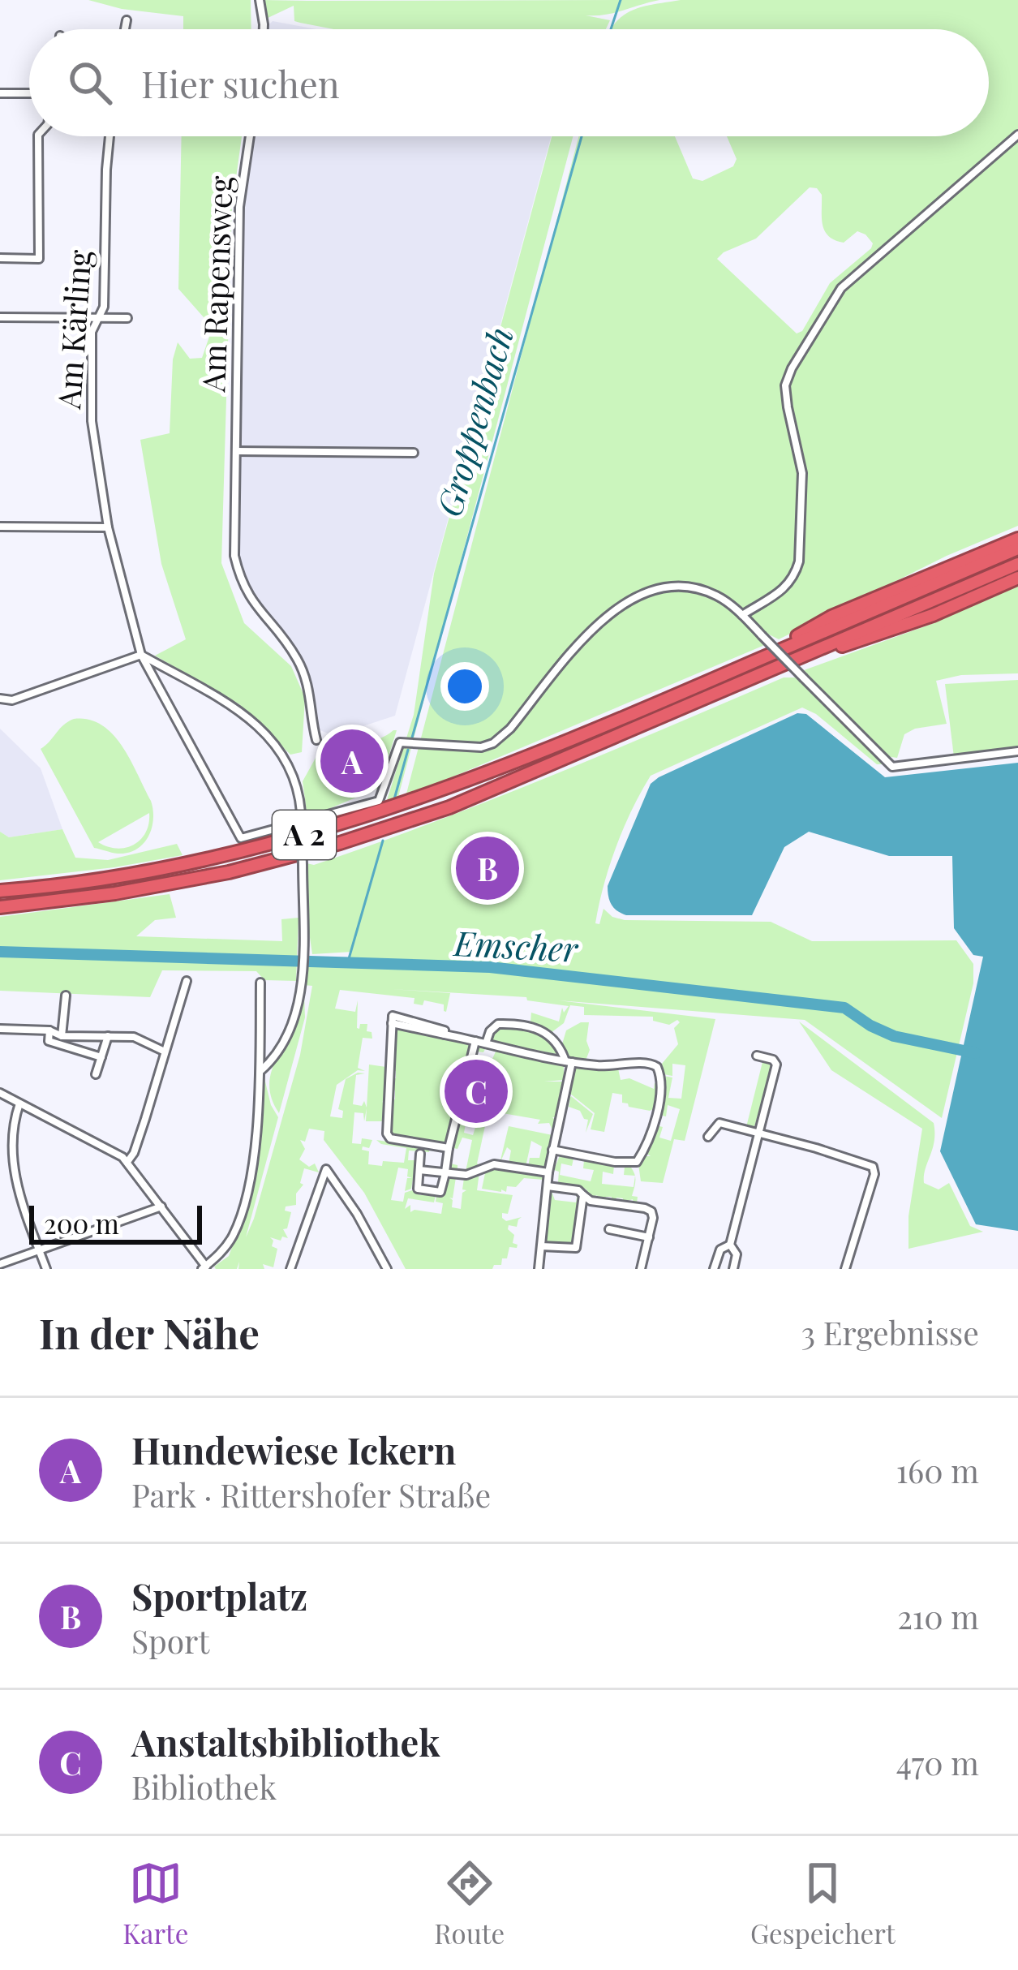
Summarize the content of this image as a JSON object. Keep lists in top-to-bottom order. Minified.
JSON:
{"streets":{"highway":["A 2"],"street":["Am Rapensweg","Am Kärling"]},"water":["Groppenbach","Emscher"],"scale_bar":"200 m","page":{"search":"Hier suchen","pins":["A","B","C"],"scale":"200 m","heading":["In der Nähe","3 Ergebnisse"],"list":[{"mark":"A","name":"Hundewiese Ickern","note":"Park · Rittershofer Straße","value":"160 m"},{"mark":"B","name":"Sportplatz","note":"Sport","value":"210 m"},{"mark":"C","name":"Anstaltsbibliothek","note":"Bibliothek","value":"470 m"}],"nav":["Karte","Route","Gespeichert"]}}
